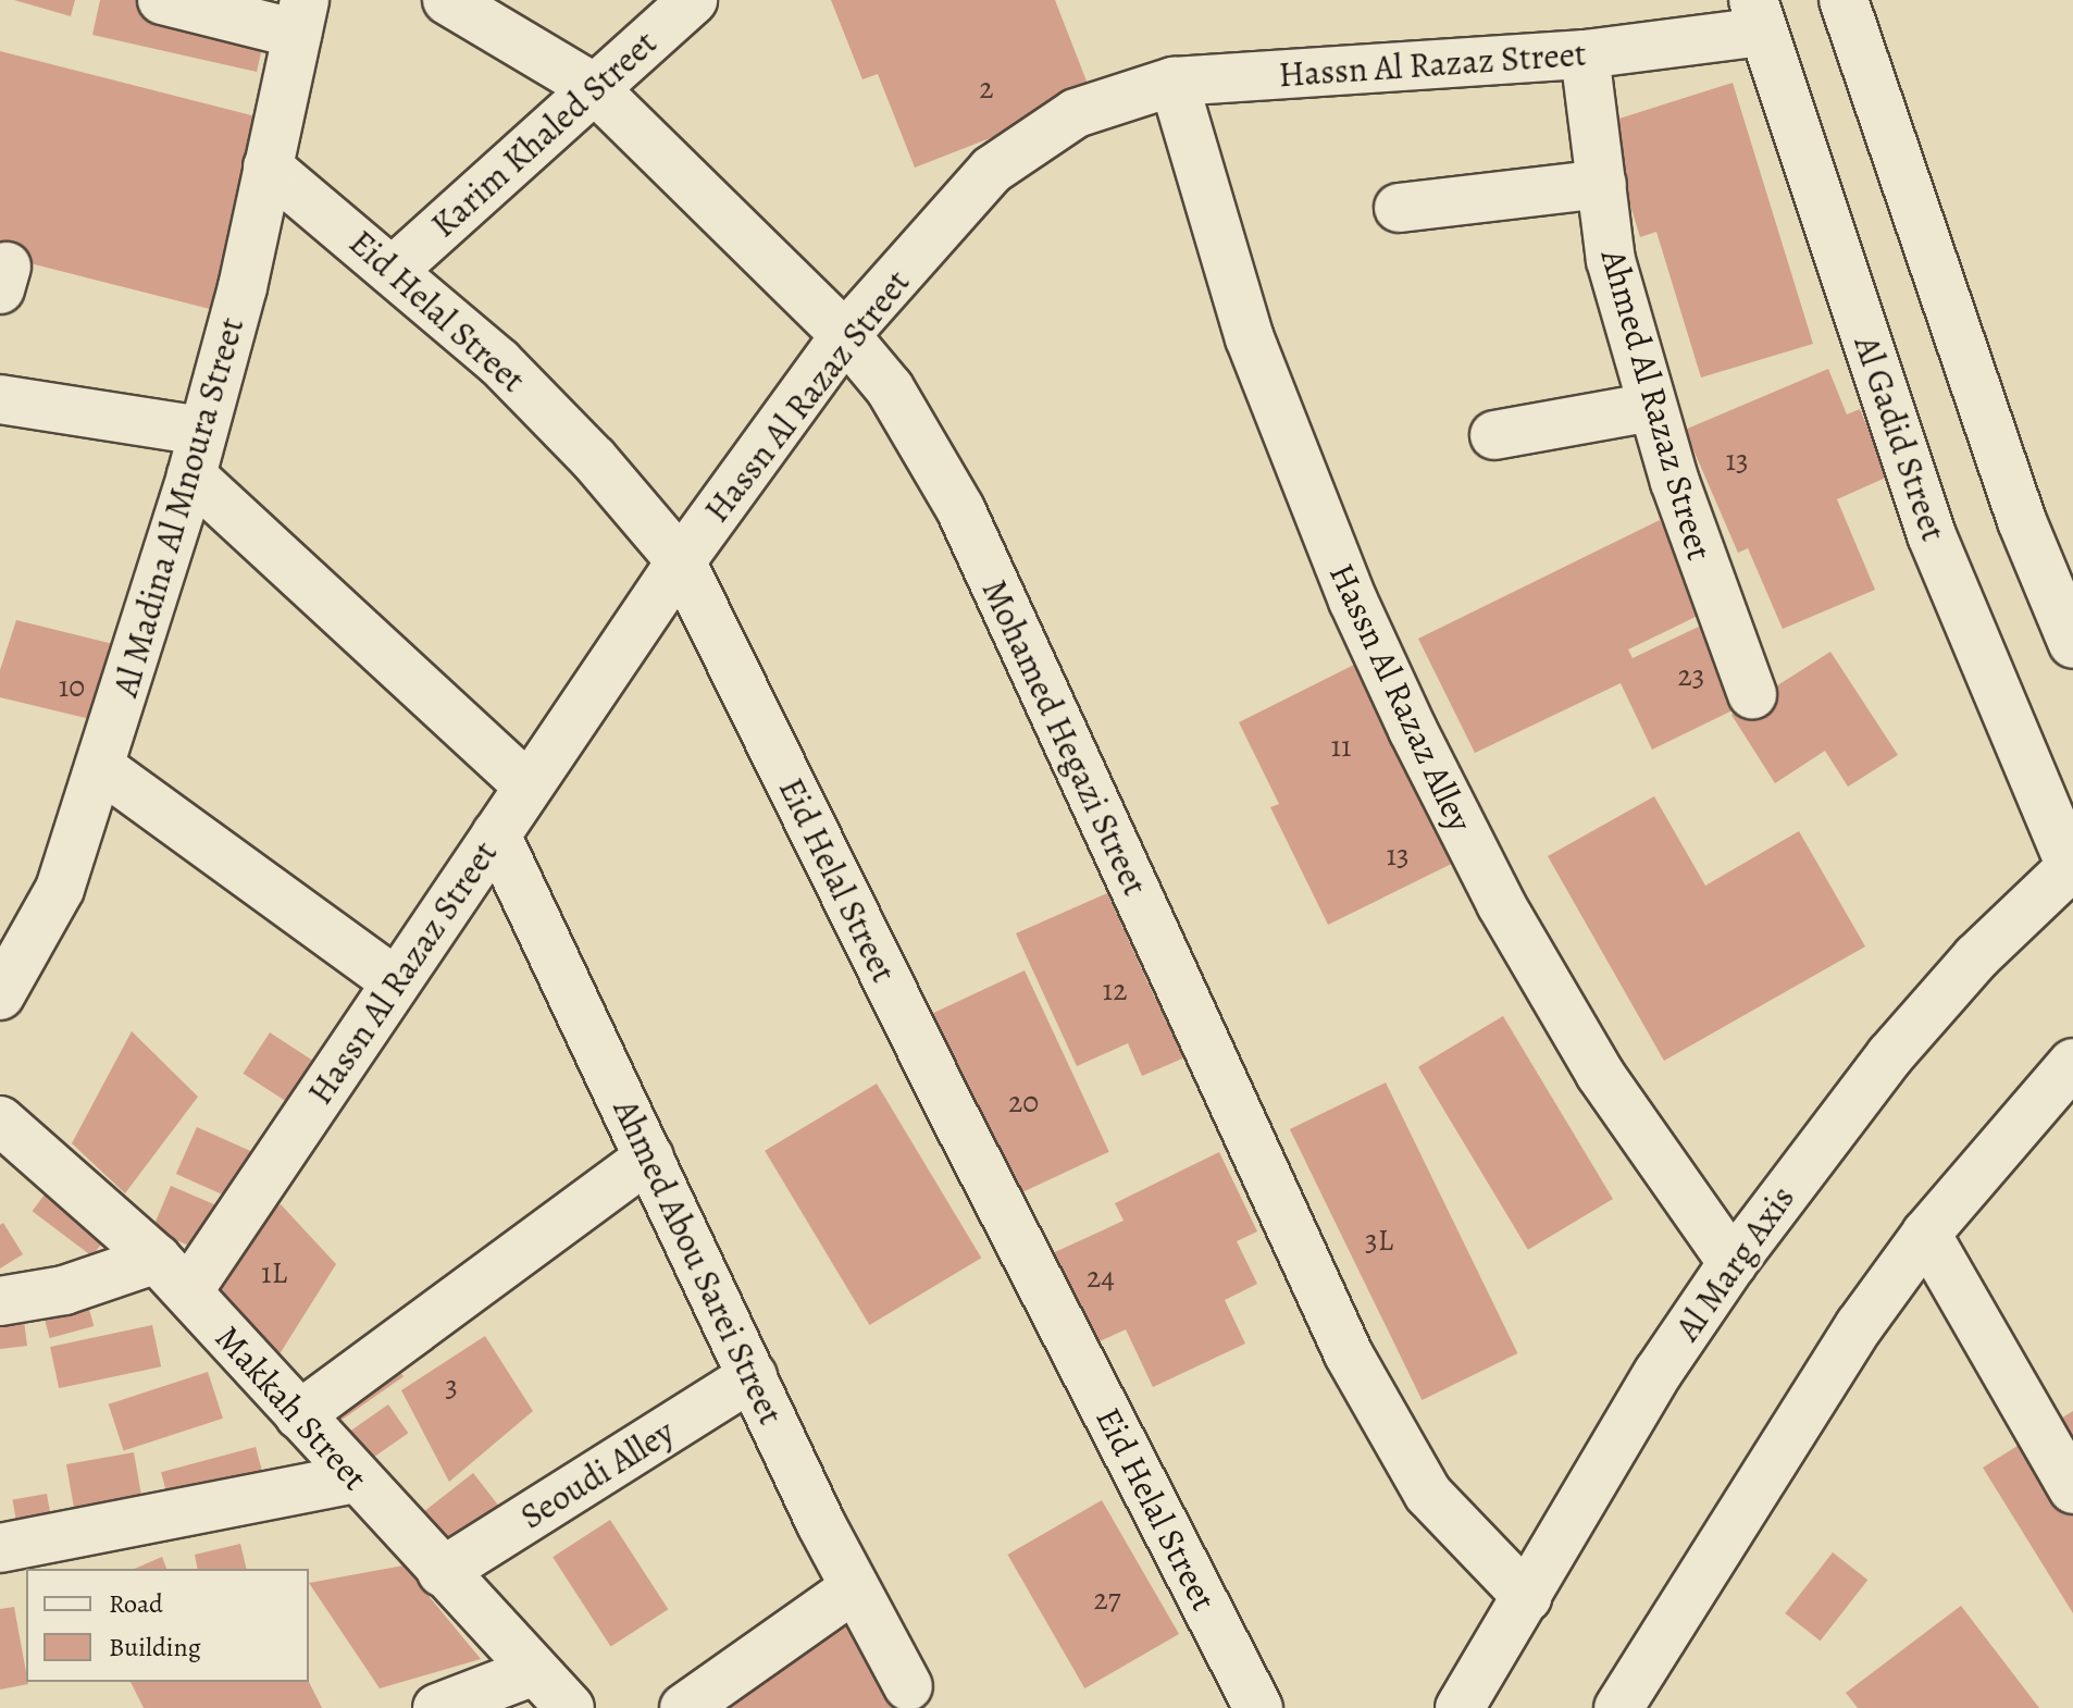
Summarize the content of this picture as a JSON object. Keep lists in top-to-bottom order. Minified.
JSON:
{"streets":{"street":["Hassn Al Razaz Street","Karim Khaled Street","Eid Helal Street","Ahmed Al Razaz Street","Al Gadid Street","Al Madina Al Mnoura Street","Hassn Al Razaz Alley","Mohamed Hegazi Street","Ahmed Abou Sarei Street","Al Marg Axis","Makkah Street","Seoudi Alley"]},"crossings":[["Hassn Al Razaz Street","Eid Helal Street"],["Hassn Al Razaz Street","Ahmed Al Razaz Street"],["Hassn Al Razaz Street","Al Gadid Street"],["Hassn Al Razaz Street","Hassn Al Razaz Alley"],["Hassn Al Razaz Street","Mohamed Hegazi Street"],["Hassn Al Razaz Street","Ahmed Abou Sarei Street"],["Hassn Al Razaz Street","Makkah Street"],["Karim Khaled Street","Eid Helal Street"],["Karim Khaled Street","Mohamed Hegazi Street"],["Eid Helal Street","Al Madina Al Mnoura Street"],["Al Gadid Street","Al Marg Axis"],["Hassn Al Razaz Alley","Al Marg Axis"],["Mohamed Hegazi Street","Al Marg Axis"],["Ahmed Abou Sarei Street","Seoudi Alley"],["Makkah Street","Seoudi Alley"]],"house_numbers":["2","13","23","10","11","13","12","20","3L","1L","24","3","27"],"legend":["Road","Building"]}
